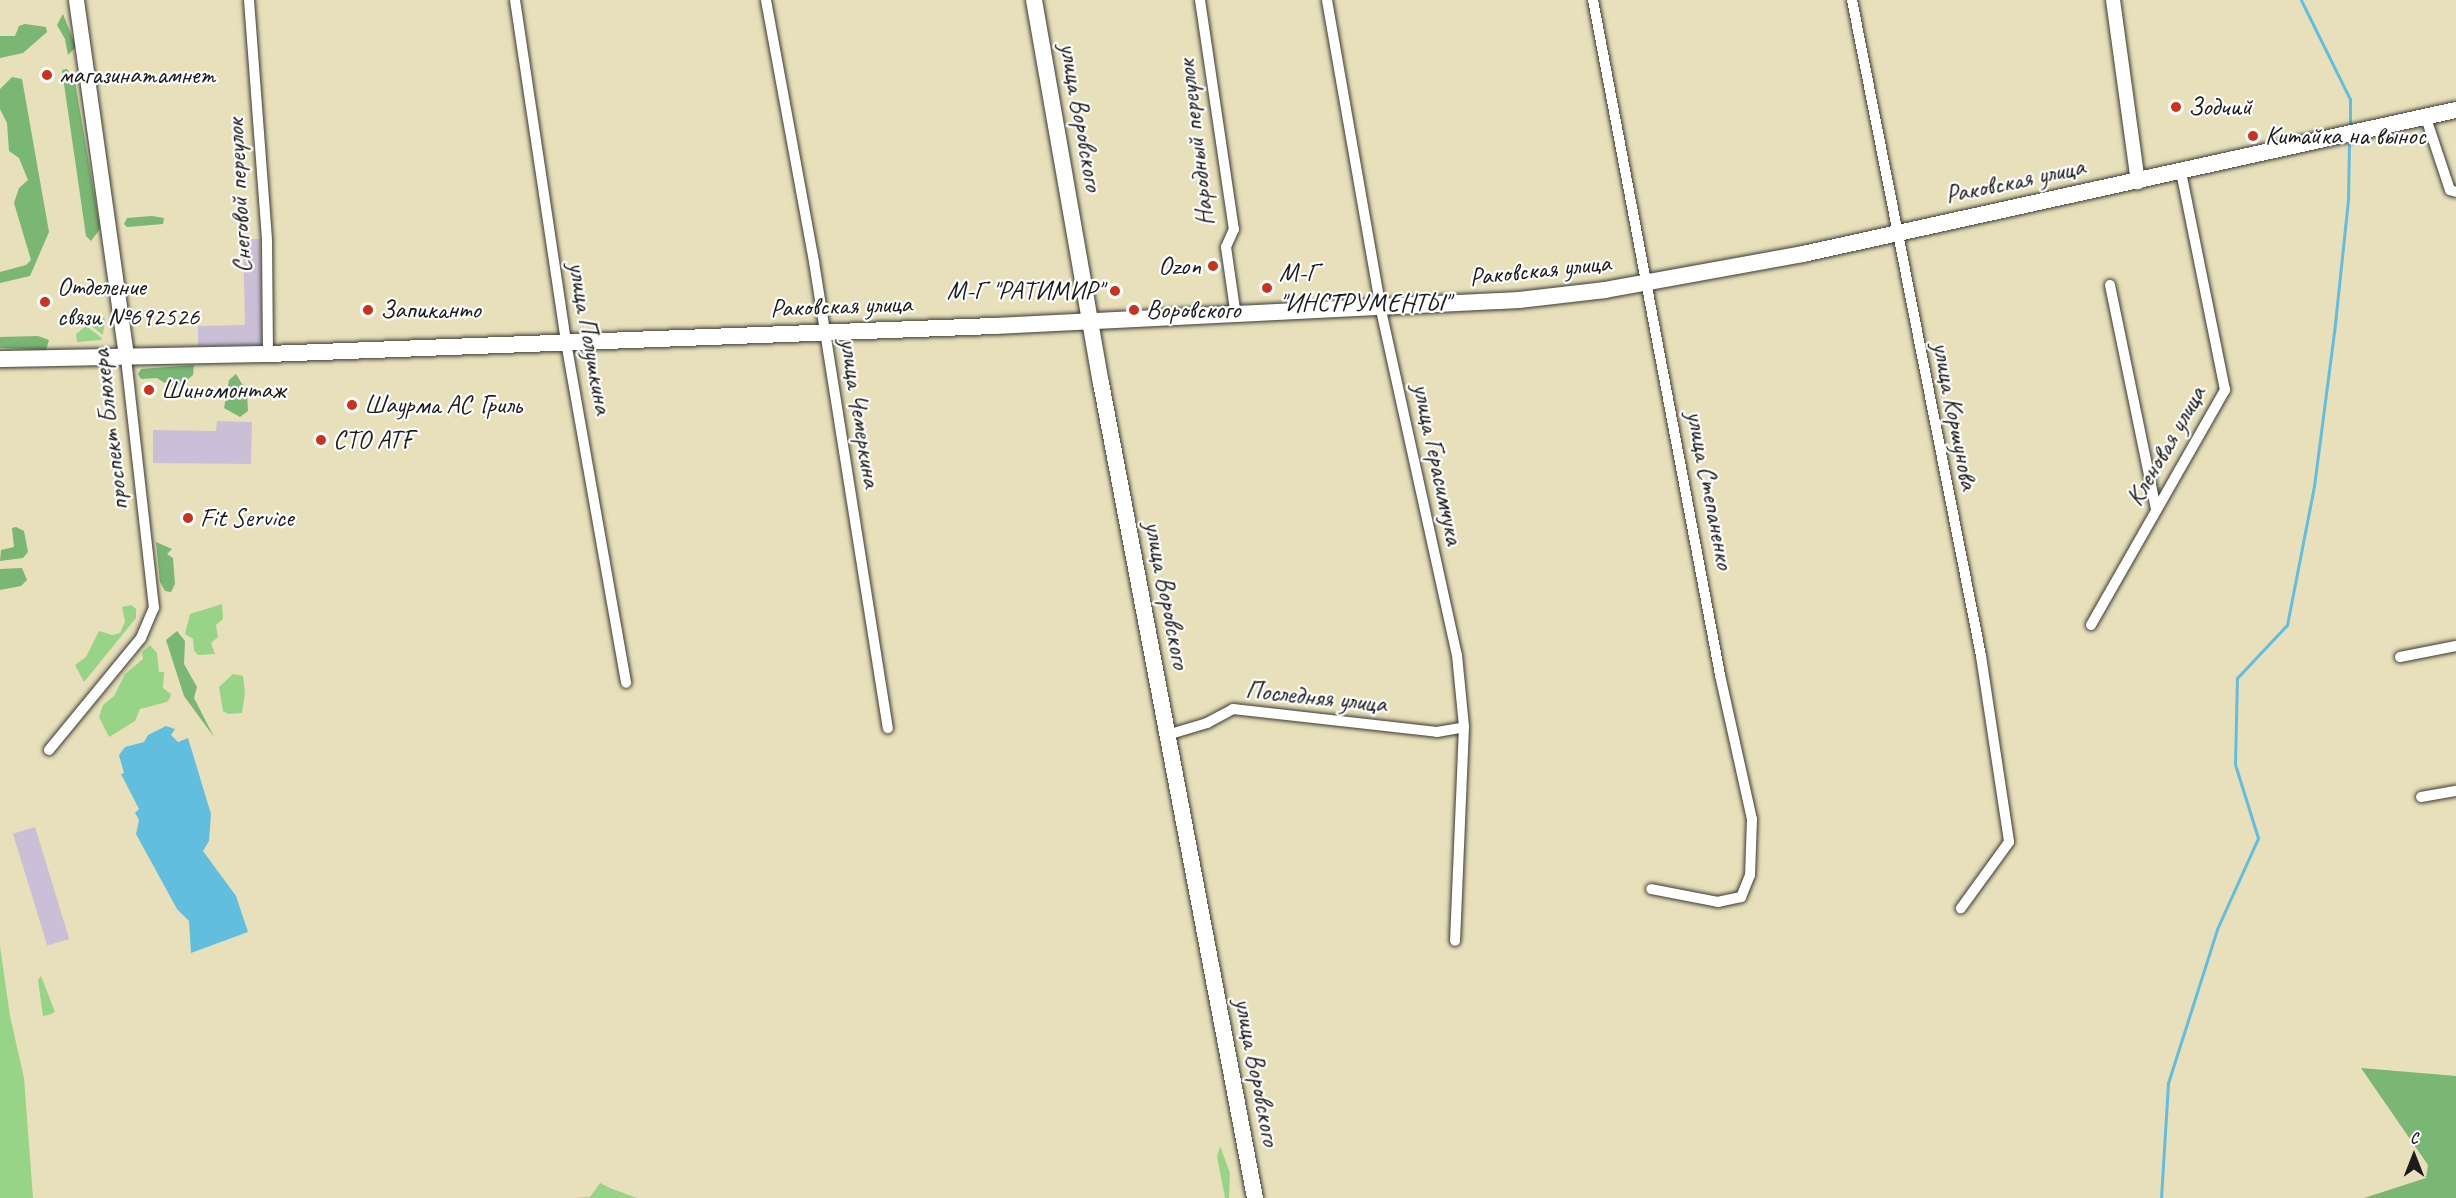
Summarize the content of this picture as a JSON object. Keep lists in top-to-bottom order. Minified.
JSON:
{"streets":{"main road":["улица Воровского","Раковская улица","проспект Блюхера"],"street":["Народный переулок","Снеговой переулок","улица Полушкина","улица Чемеркина","улица Коршунова","Кленовая улица","улица Герасимчука","улица Степаненко","Последняя улица"]},"crossings":[["улица Воровского","Раковская улица"],["улица Воровского","Последняя улица"],["Народный переулок","Раковская улица"],["Раковская улица","Снеговой переулок"],["Раковская улица","улица Полушкина"],["Раковская улица","улица Чемеркина"],["Раковская улица","улица Коршунова"],["Раковская улица","проспект Блюхера"],["Раковская улица","Кленовая улица"],["Раковская улица","улица Герасимчука"],["Раковская улица","улица Степаненко"],["улица Герасимчука","Последняя улица"]],"places":["магазинатамнет","Зодчий","Китайка на вынос","Ozon","М-Г \"ИНСТРУМЕНТЫ\"","М-Г \"РАТИМИР\"","Отделение связи №692526","Запиканто","Воровского","Шиномонтаж","Шаурма АС Гриль","СТО ATF","Fit Service"],"north":"top"}
